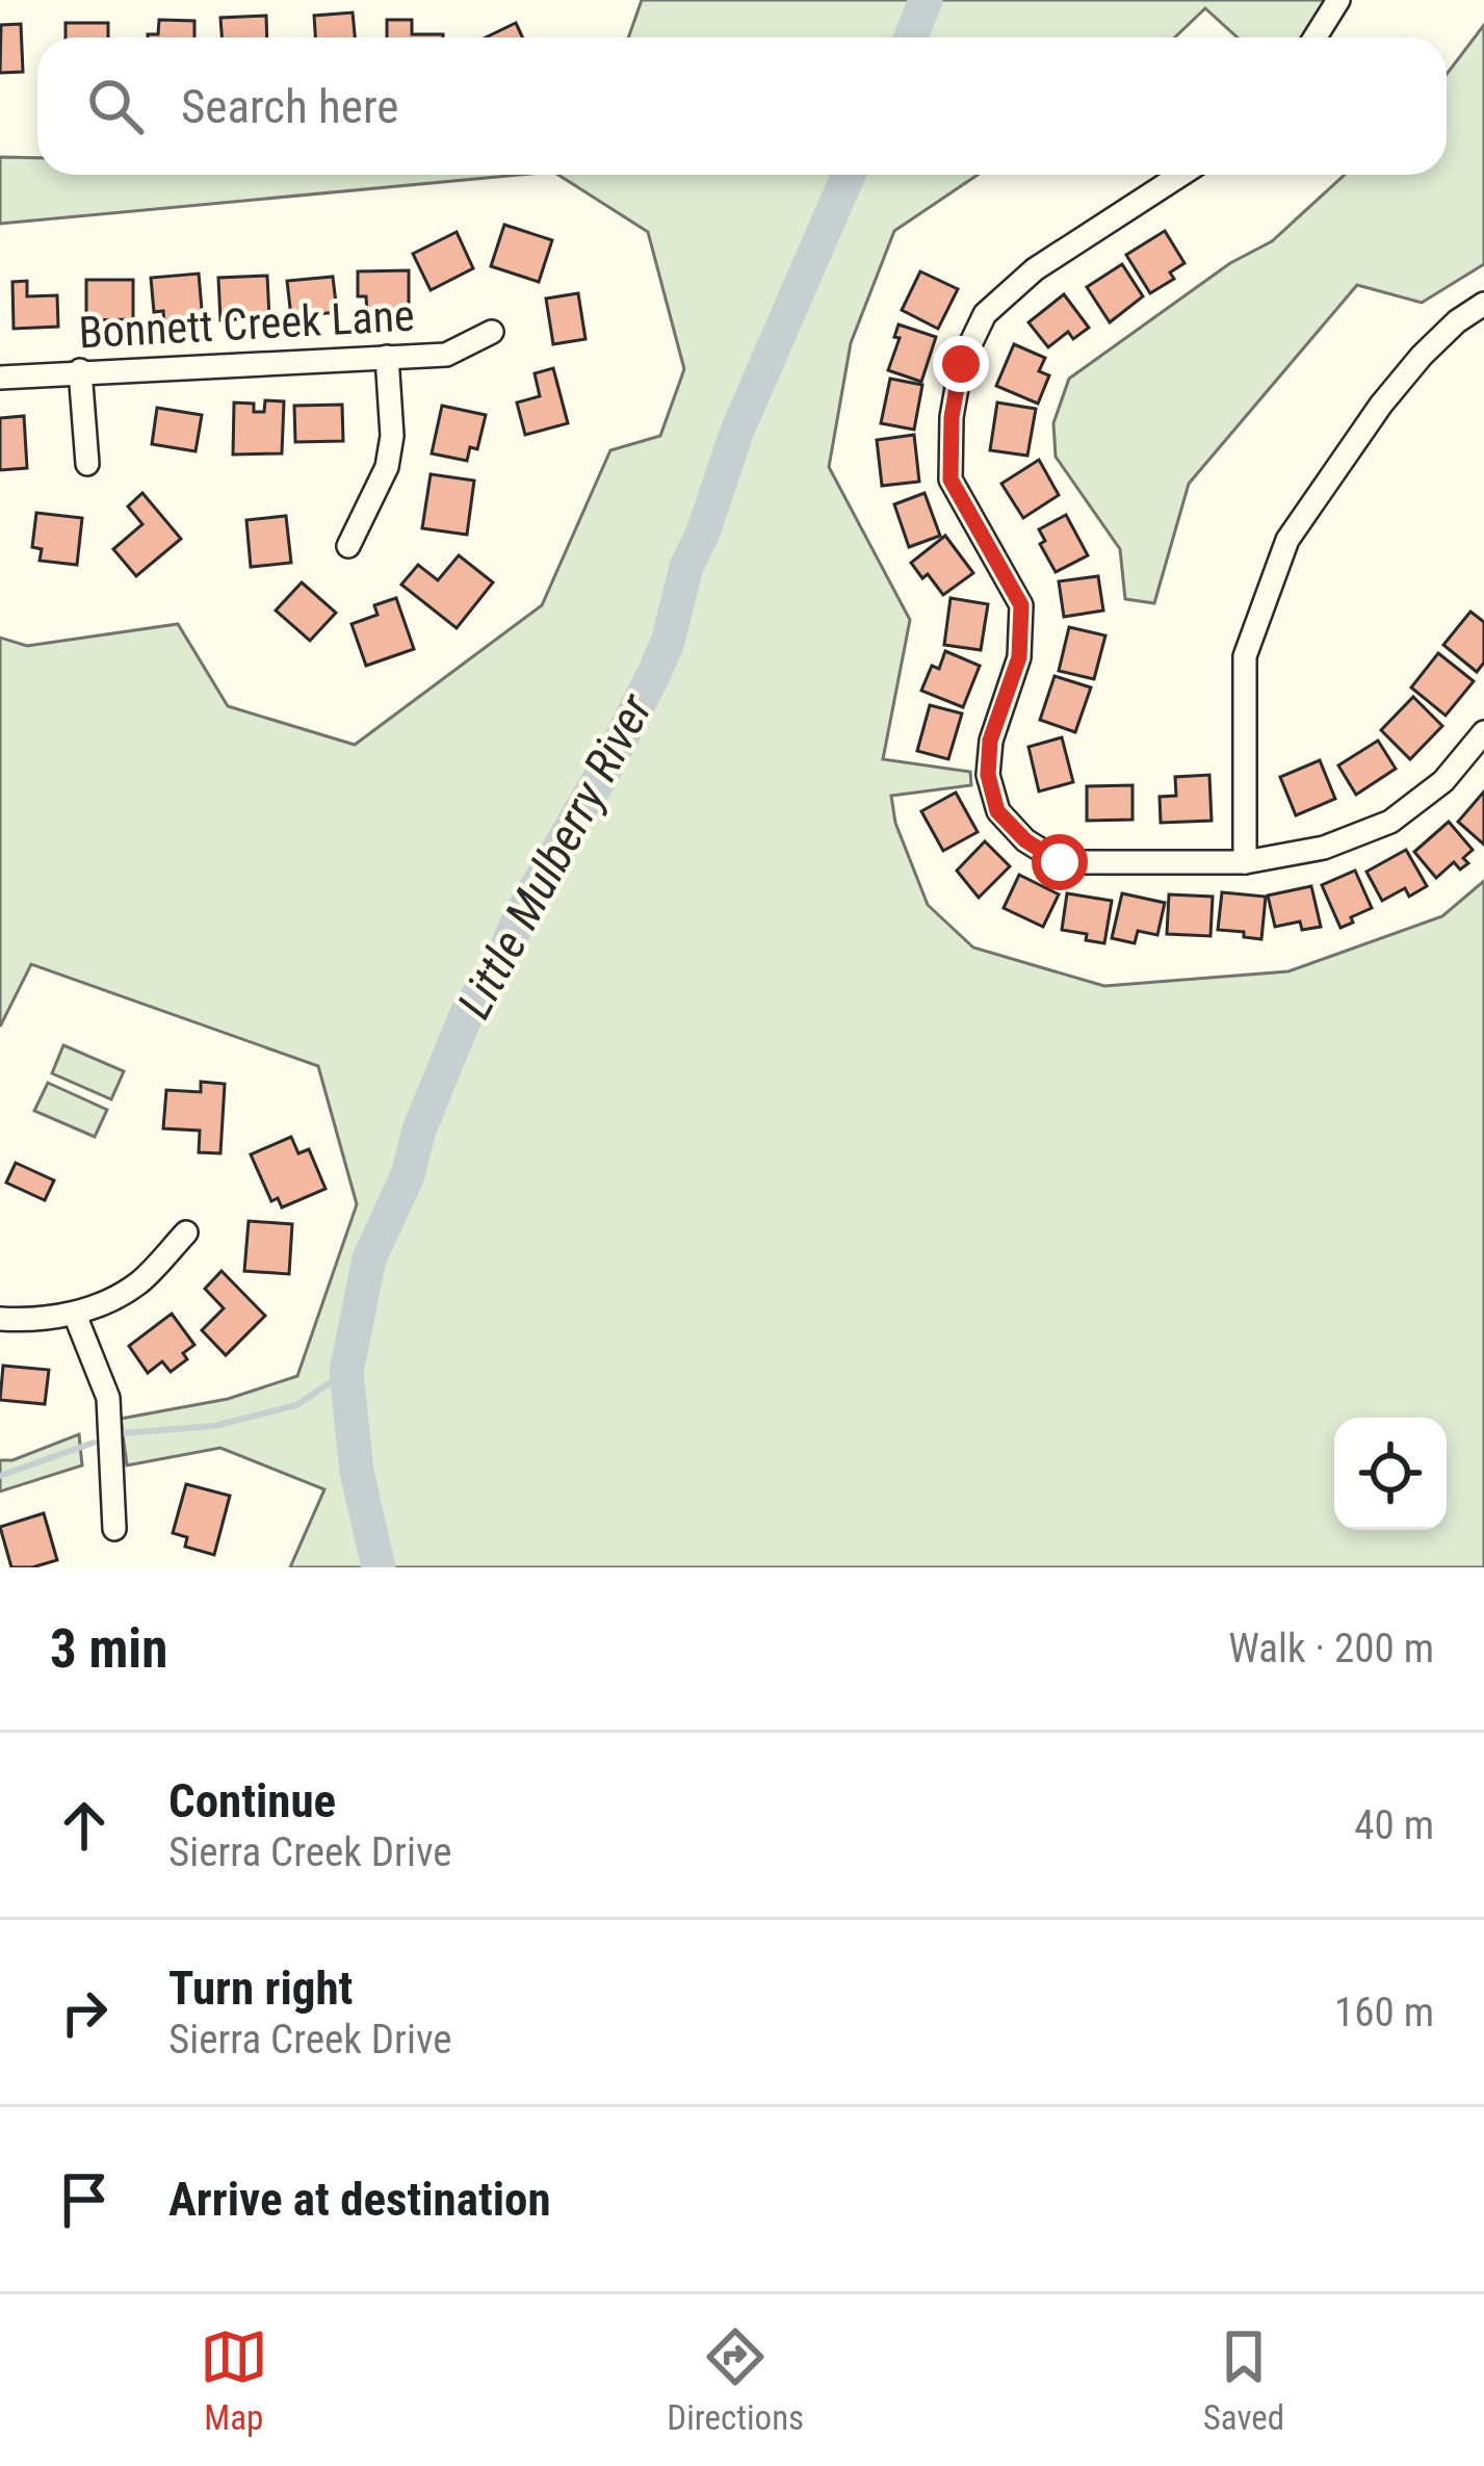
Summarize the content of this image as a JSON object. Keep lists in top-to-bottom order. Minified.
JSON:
{"streets":{"street":["Bonnett Creek Lane"]},"water":["Little Mulberry River"],"page":{"search":"Search here","heading":["3 min","Walk · 200 m"],"list":[["Continue","Sierra Creek Drive","40 m"],["Turn right","Sierra Creek Drive","160 m"],"Arrive at destination"],"nav":["Map","Directions","Saved"]}}
